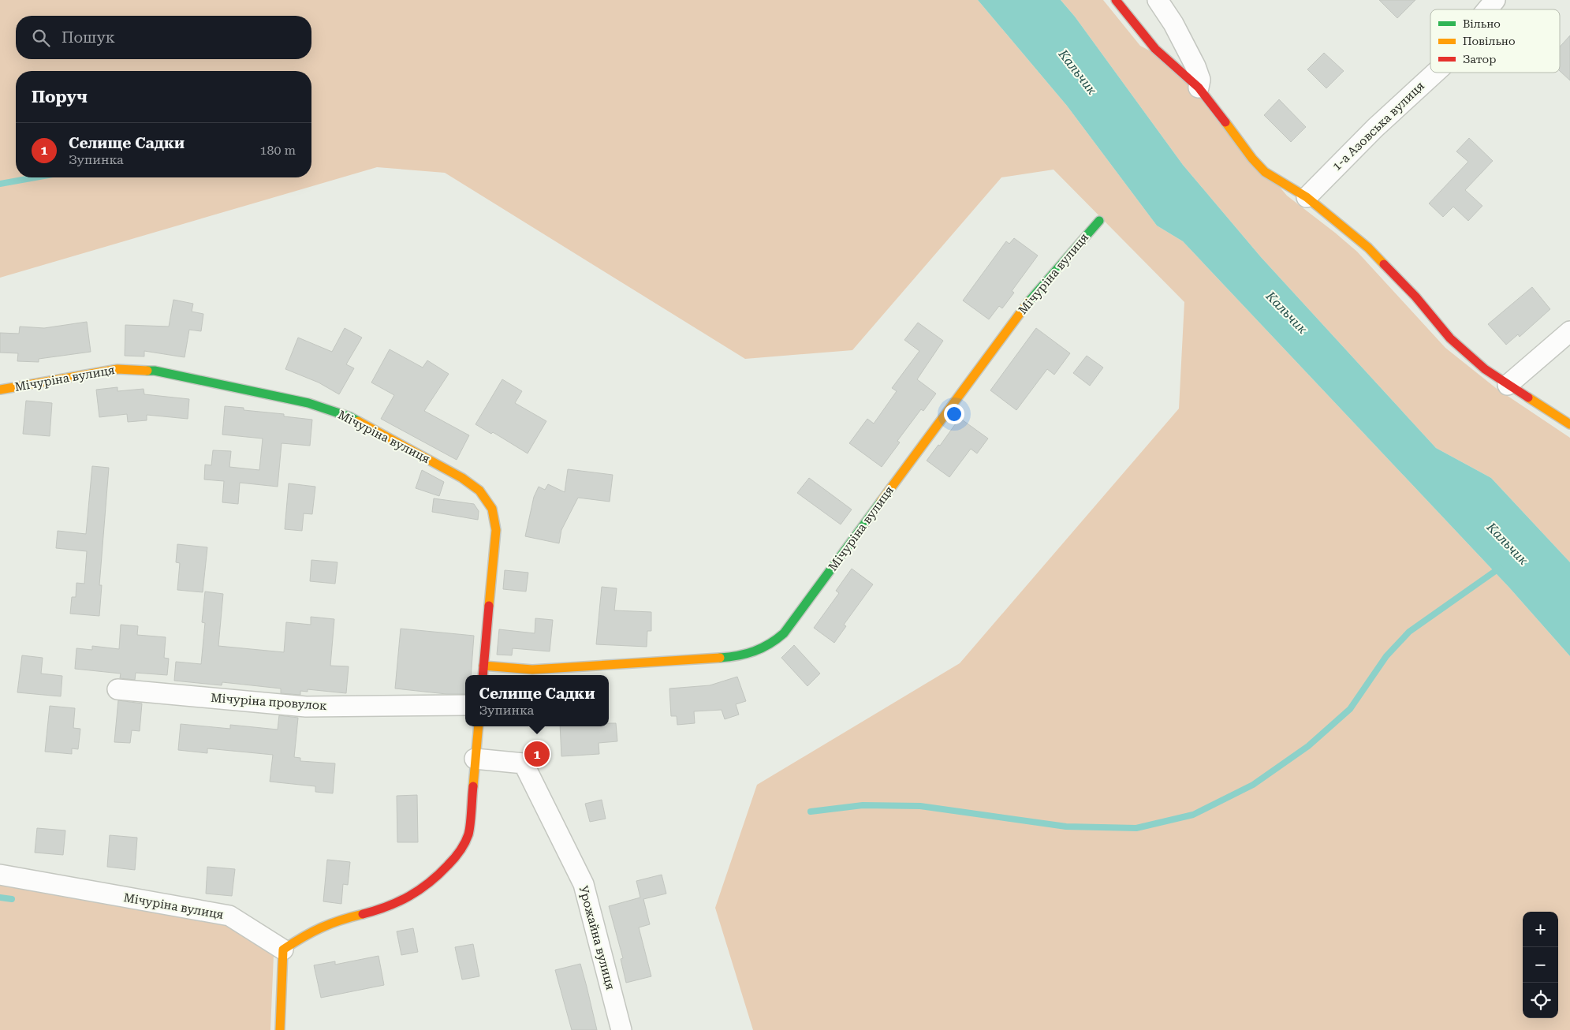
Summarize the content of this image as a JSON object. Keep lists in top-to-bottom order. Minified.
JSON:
{"streets":{"street":["1-а Азовська вулиця","Мічуріна вулиця","Мічуріна провулок","Урожайна вулиця"]},"water":["Кальчик"],"legend":["Вільно","Повільно","Затор"],"page":{"search":"Пошук","heading":"Поруч","list":[{"mark":"1","name":"Селище Садки","note":"Зупинка","value":"180 m"}],"popup":["Селище Садки","Зупинка"],"pins":"1","map_buttons":["+","−"]}}
